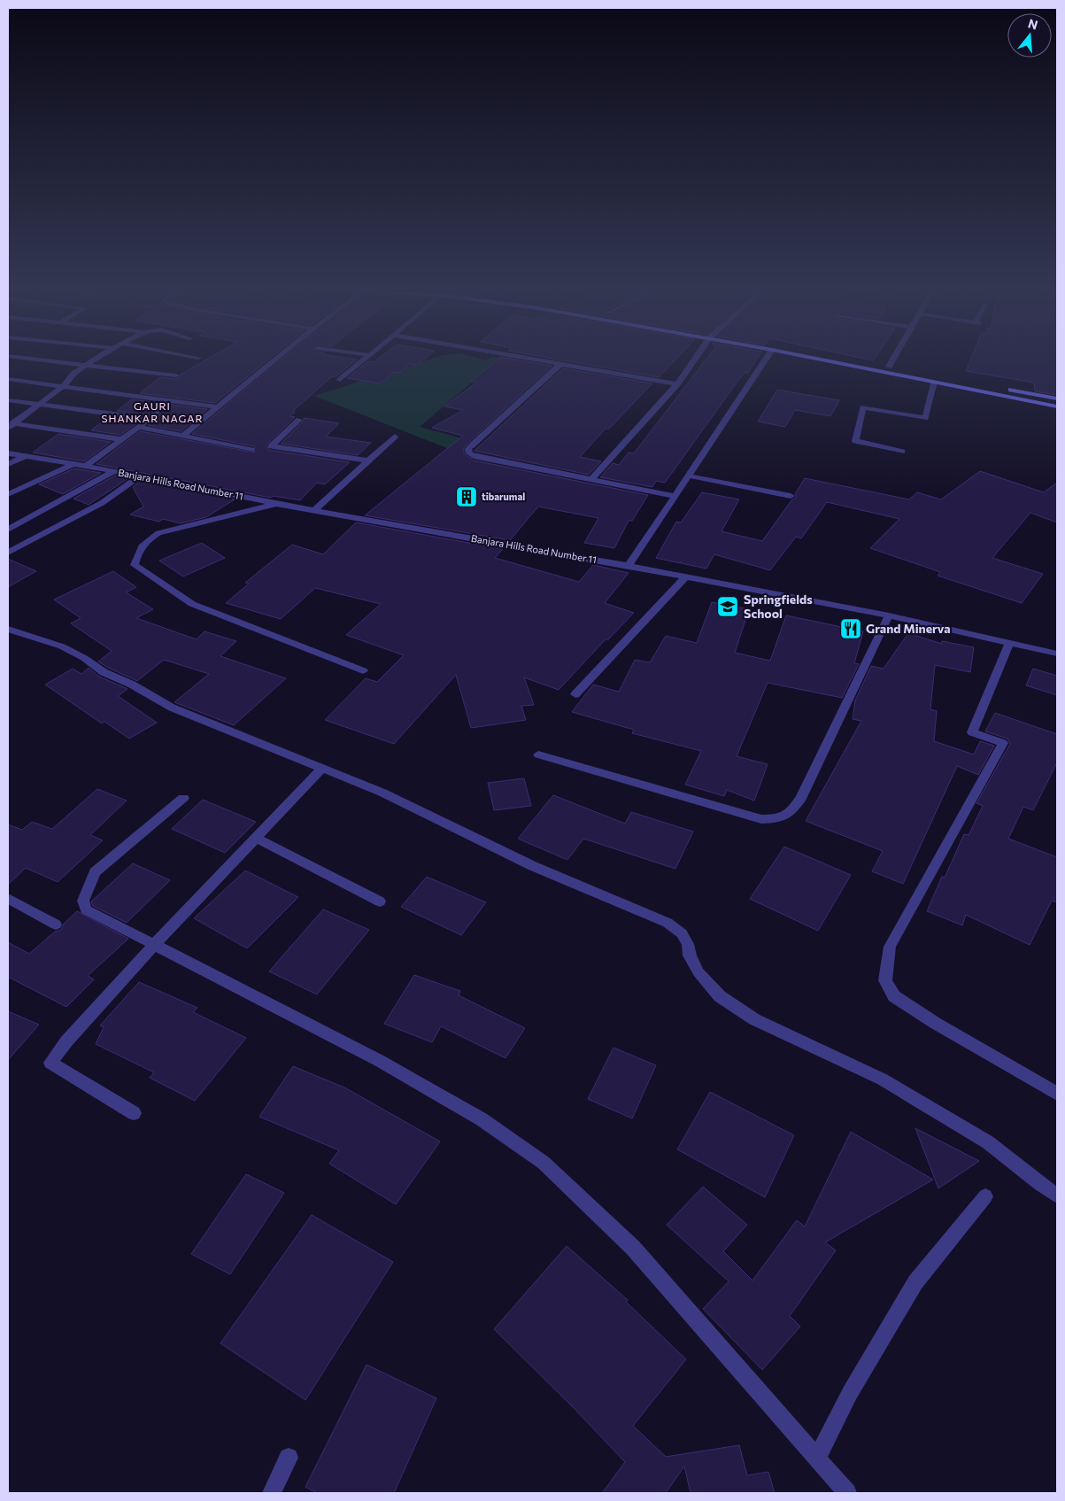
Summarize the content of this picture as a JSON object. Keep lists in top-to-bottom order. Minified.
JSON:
{"streets":{"street":["Banjara Hills Road Number 11"]},"districts":["GAURI SHANKAR NAGAR"],"places":{"building":["tibarumal"],"school or university":["Springfields School"],"restaurant":["Grand Minerva"]},"north":"top"}
